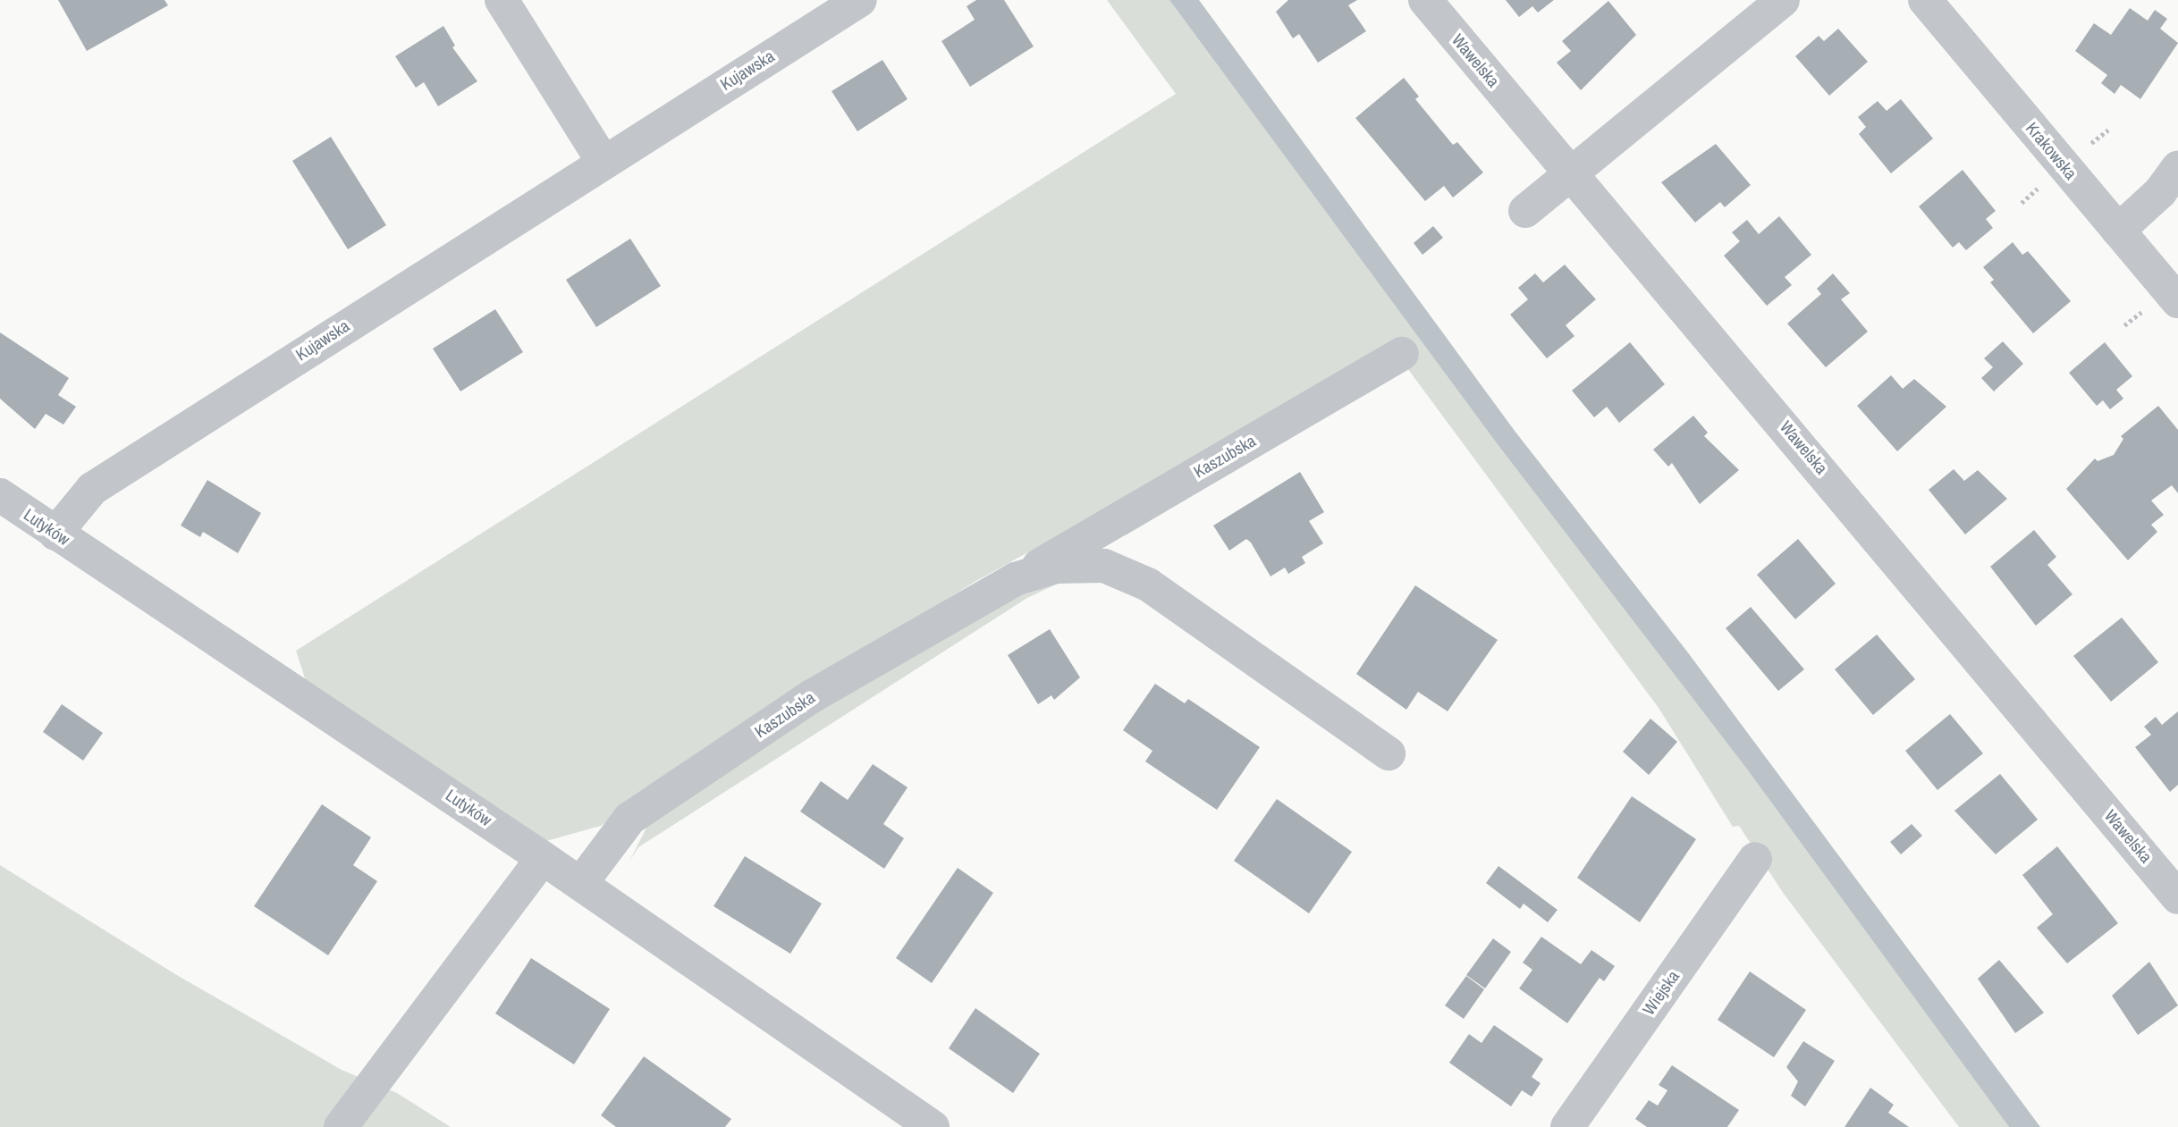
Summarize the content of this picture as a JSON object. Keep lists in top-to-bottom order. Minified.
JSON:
{"streets":{"street":["Wawelska","Kujawska","Krakowska","Kaszubska","Lutyków","Wiejska"]},"crossings":[["Kujawska","Lutyków"],["Kaszubska","Lutyków"]]}
